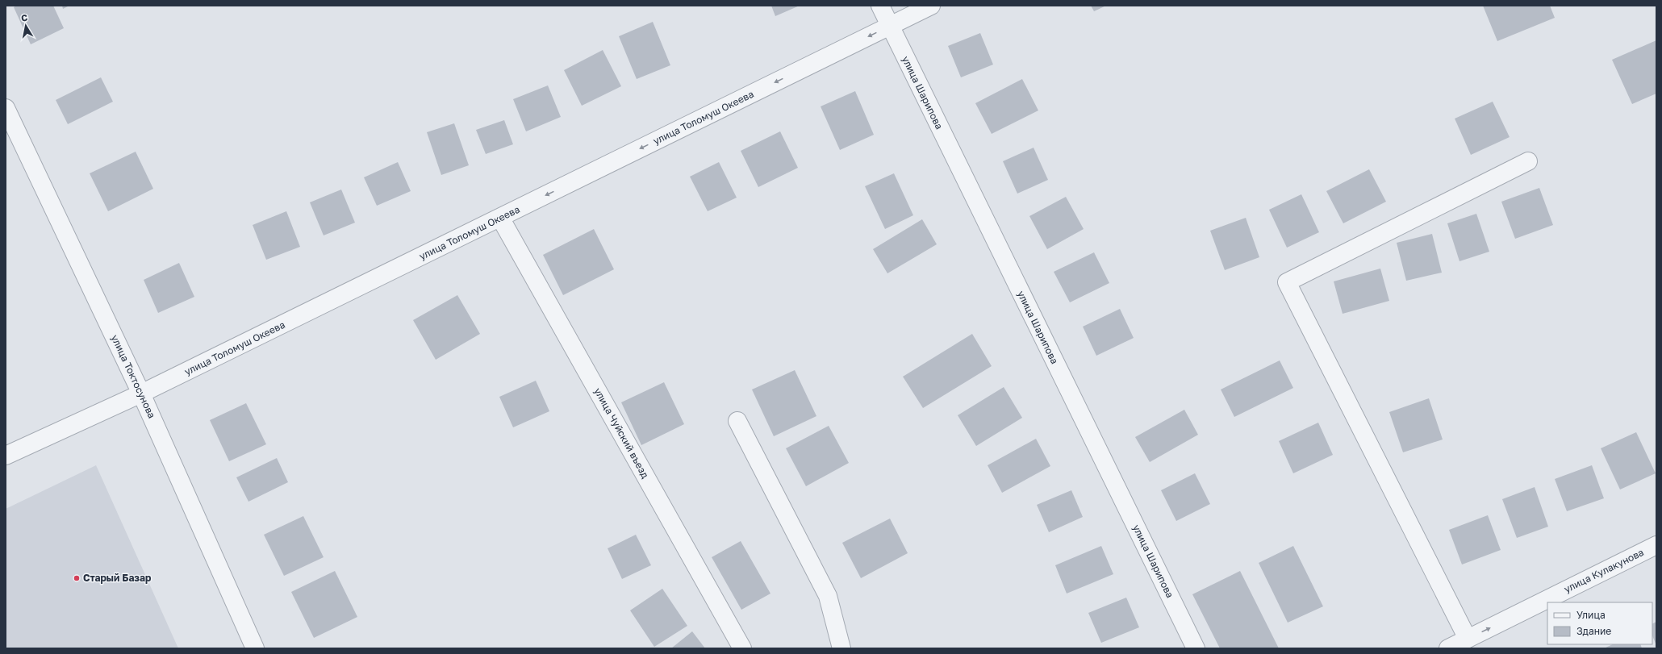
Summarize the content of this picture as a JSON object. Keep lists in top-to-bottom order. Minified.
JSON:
{"streets":{"street":["улица Шарипова","улица Толомуш Океева","улица Токтосунова","улица Чуйский въезд","улица Кулакунова"]},"crossings":[["улица Шарипова","улица Толомуш Океева"],["улица Толомуш Океева","улица Токтосунова"],["улица Толомуш Океева","улица Чуйский въезд"]],"one_way":["улица Толомуш Океева","улица Кулакунова"],"places":["Старый Базар"],"legend":["Улица","Здание"],"north":"top"}
